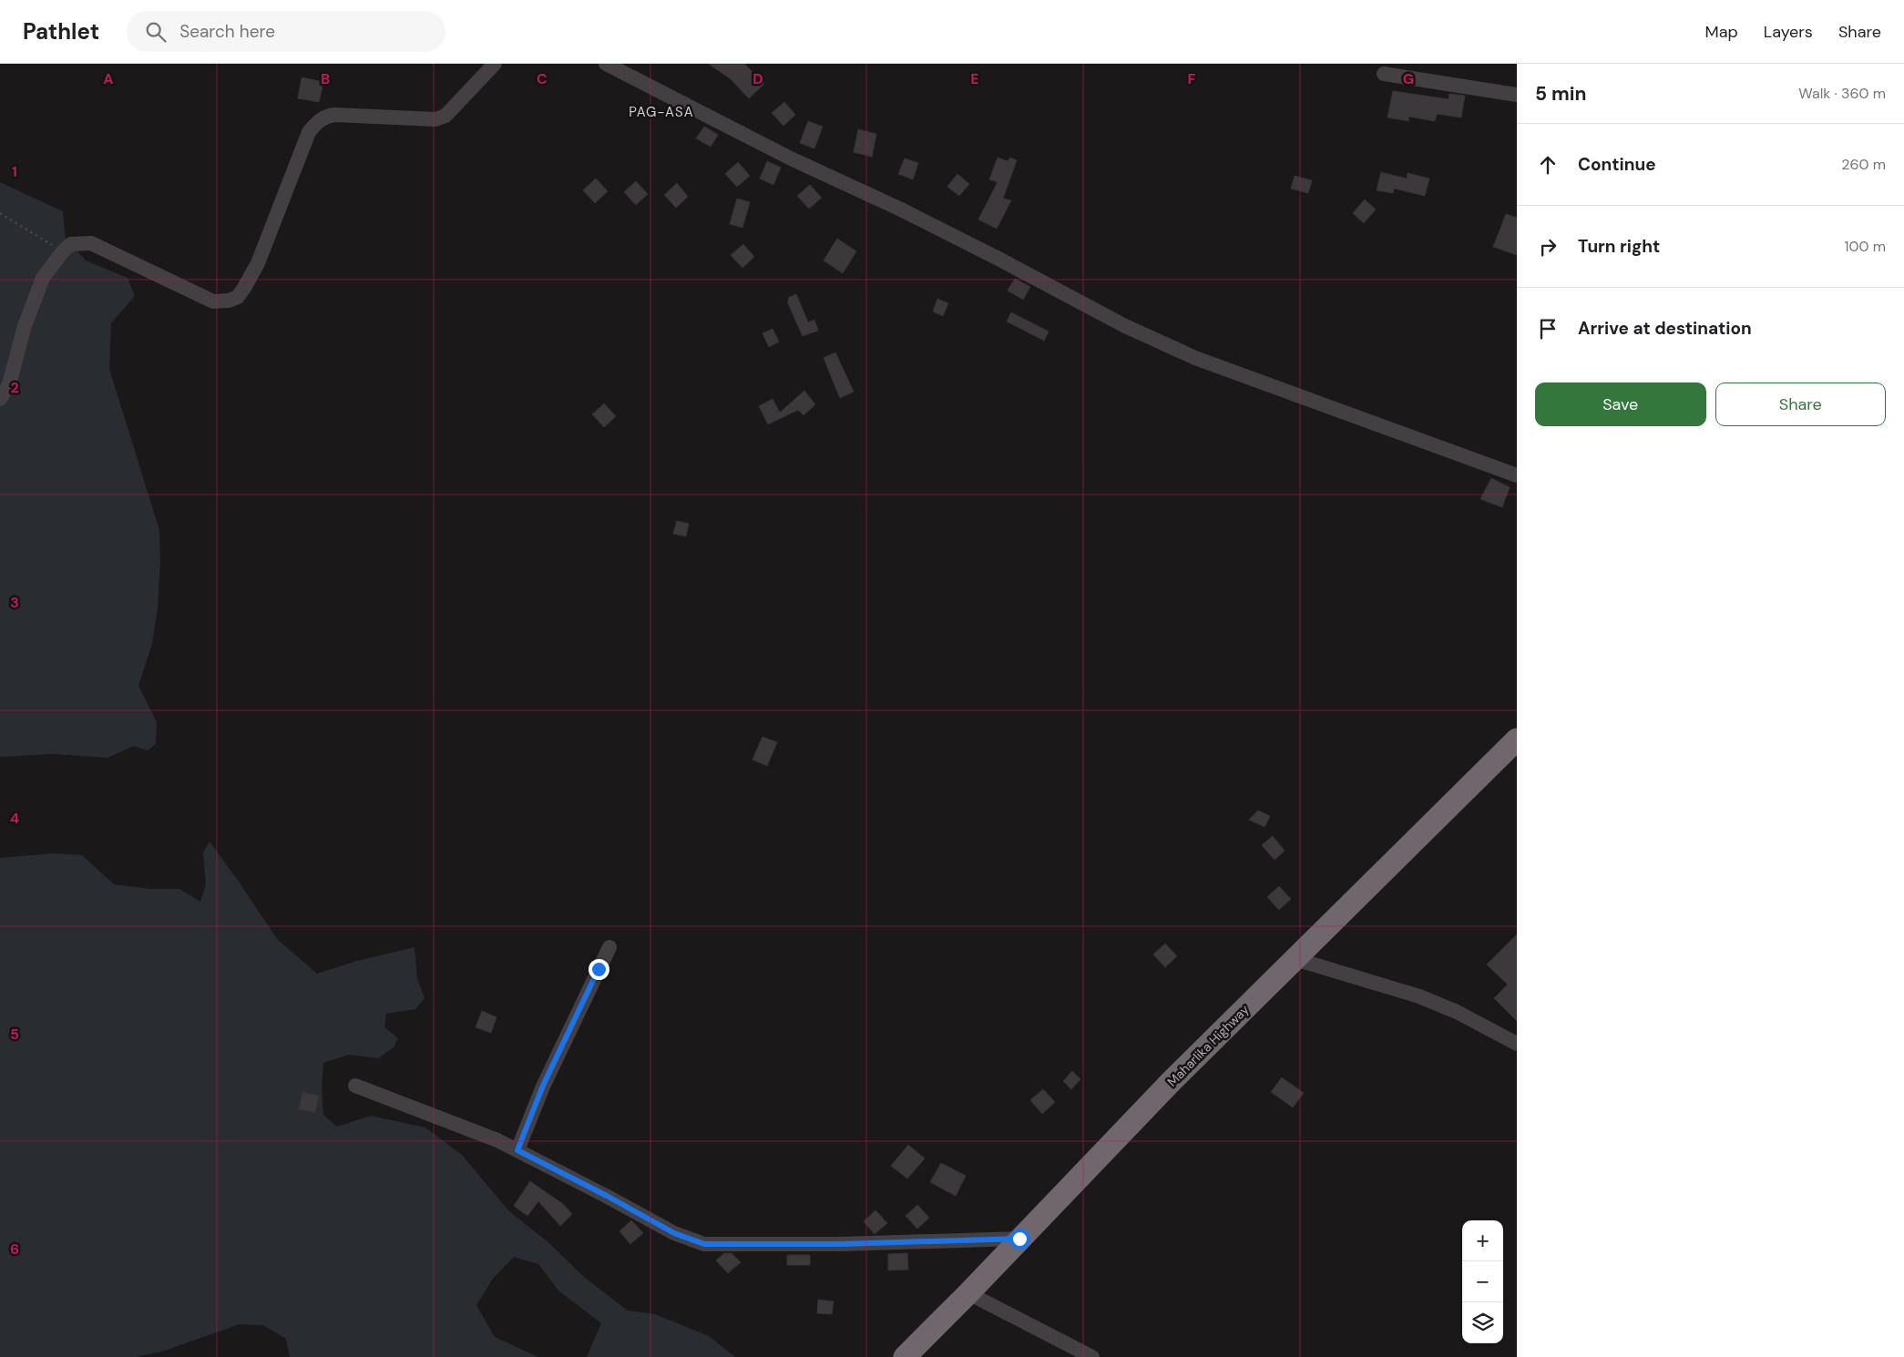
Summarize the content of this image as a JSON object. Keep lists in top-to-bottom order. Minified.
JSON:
{"streets":{"highway":["Maharlika Highway"]},"districts":["PAG-ASA"],"page":{"header":"Pathlet","search":"Search here","nav":["Map","Layers","Share"],"heading":["5 min","Walk · 360 m"],"list":[["Continue","260 m"],["Turn right","100 m"],"Arrive at destination"],"buttons":["Save","Share"],"map_buttons":["+","−"]},"grid":{"columns":["A","B","C","D","E","F","G"],"rows":["1","2","3","4","5","6"]}}
